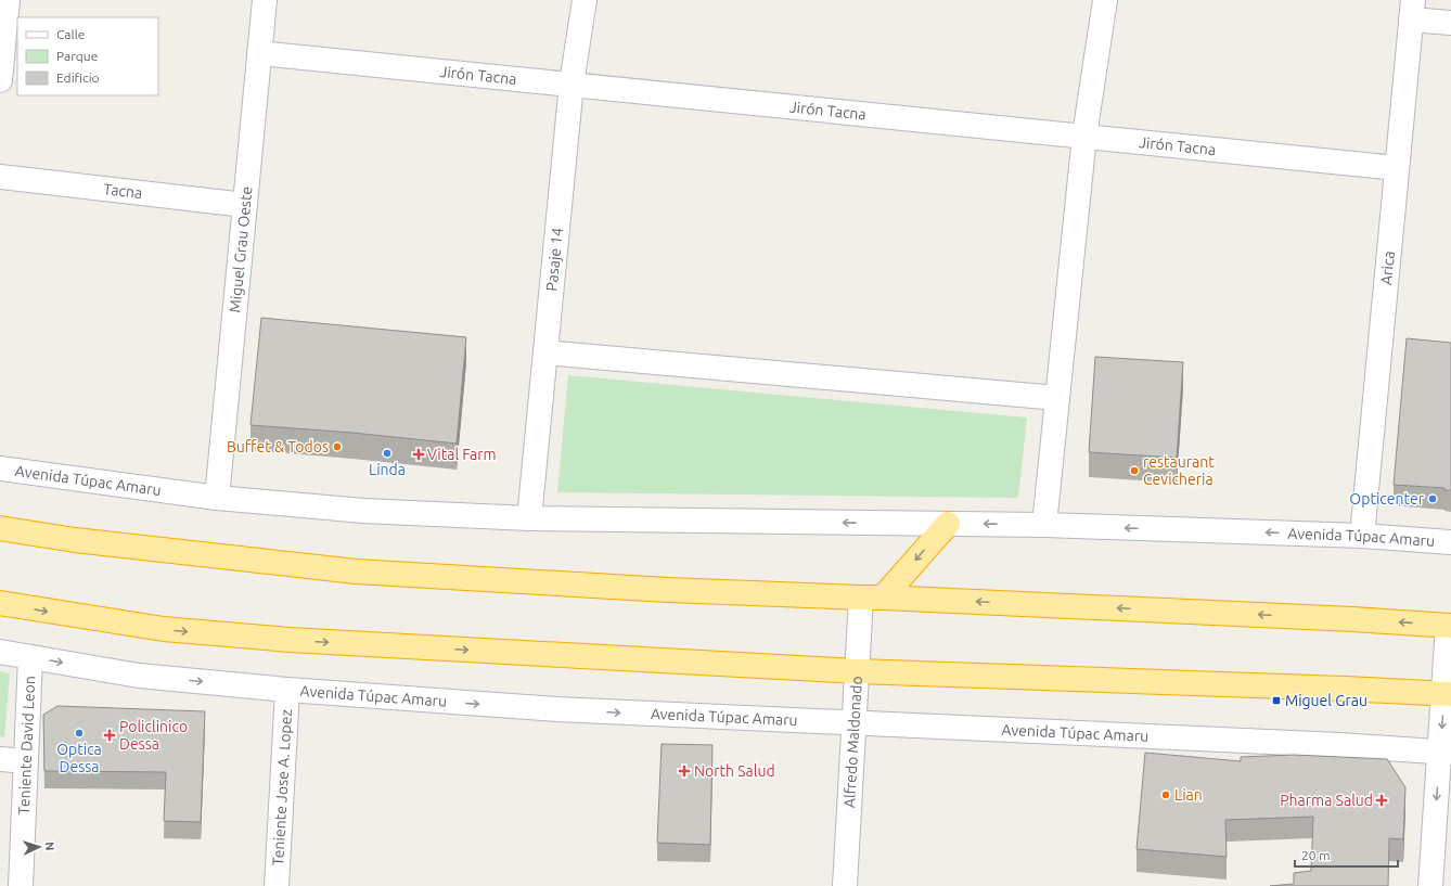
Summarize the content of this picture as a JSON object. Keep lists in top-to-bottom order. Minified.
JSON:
{"streets":{"street":["Jirón Tacna","Tacna","Miguel Grau Oeste","Pasaje 14","Arica","Avenida Túpac Amaru","Alfredo Maldonado","Teniente David Leon","Teniente Jose A. Lopez"]},"crossings":[["Jirón Tacna","Miguel Grau Oeste"],["Jirón Tacna","Pasaje 14"],["Jirón Tacna","Arica"],["Tacna","Miguel Grau Oeste"],["Miguel Grau Oeste","Avenida Túpac Amaru"],["Pasaje 14","Avenida Túpac Amaru"],["Arica","Avenida Túpac Amaru"],["Avenida Túpac Amaru","Alfredo Maldonado"],["Avenida Túpac Amaru","Teniente David Leon"],["Avenida Túpac Amaru","Teniente Jose A. Lopez"]],"places":{"other":["Buffet & Todos","Linda","restaurant Cevicheria","Opticenter","Optica Dessa","Lian"],"health":["Vital Farm","Policlinico Dessa","North Salud","Pharma Salud"],"transit":["Miguel Grau"]},"legend":["Calle","Parque","Edificio"],"scale_bar":"20 m","north":"right"}
